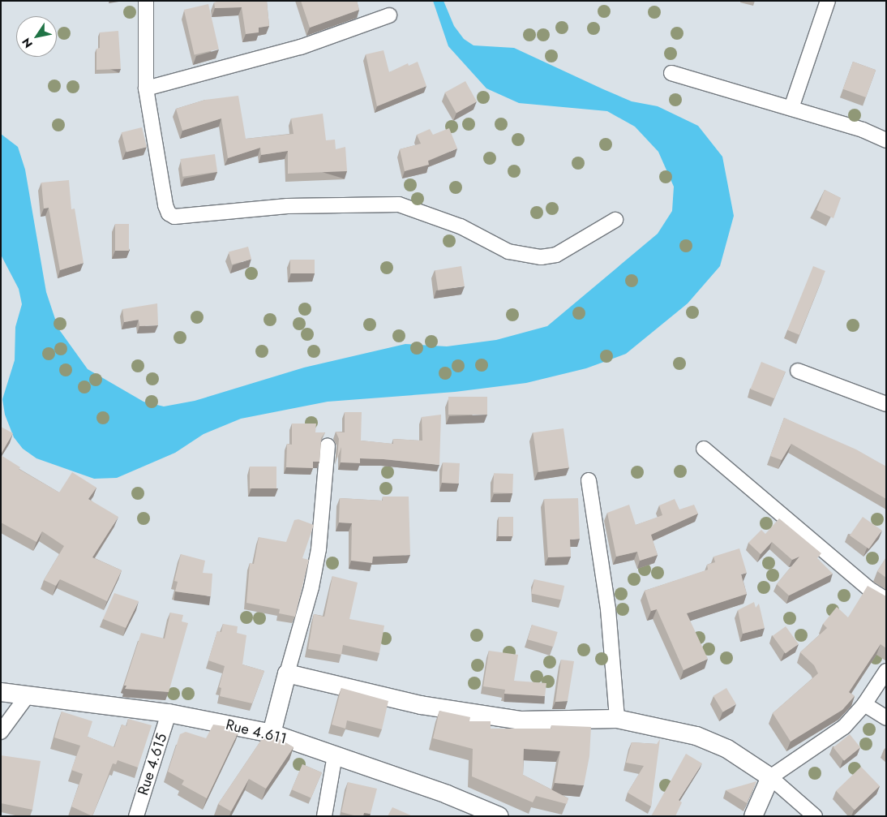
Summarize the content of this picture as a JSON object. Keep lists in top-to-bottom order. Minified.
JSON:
{"streets":{"street":["Rue 4.611","Rue 4.615"]},"crossings":[["Rue 4.611","Rue 4.615"]],"north":"bottom left"}
